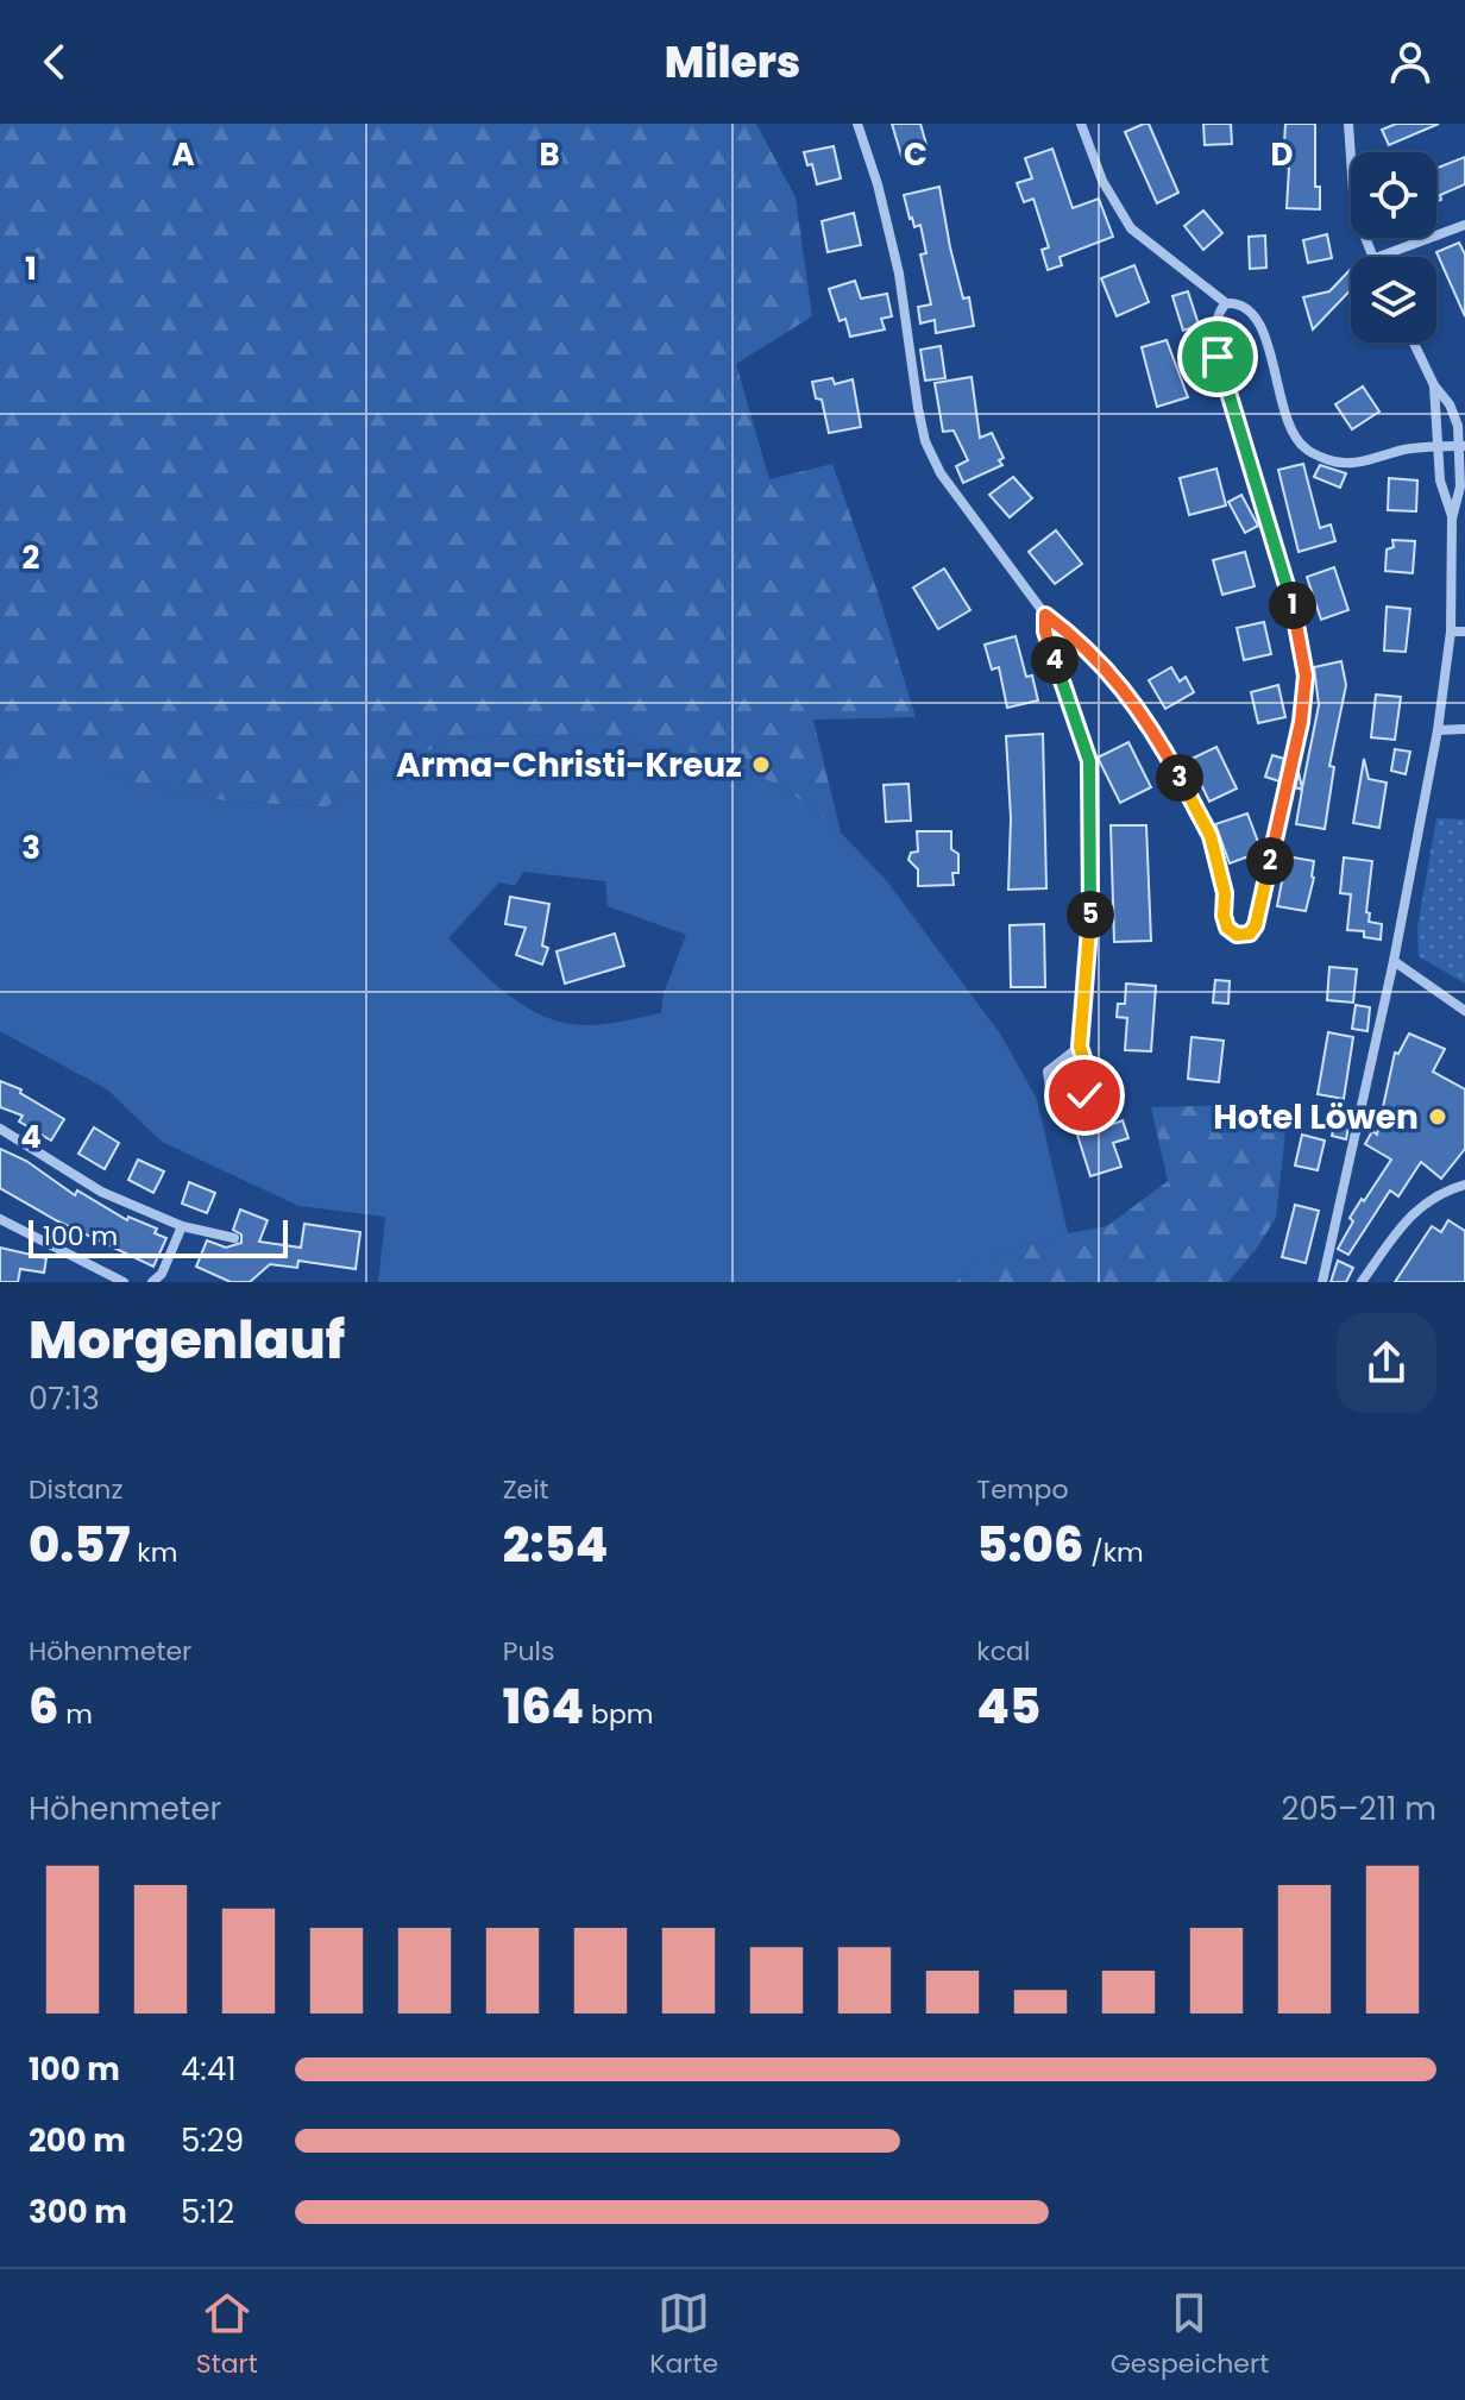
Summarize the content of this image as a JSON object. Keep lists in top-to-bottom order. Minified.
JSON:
{"places":["Arma-Christi-Kreuz","Hotel Löwen"],"scale_bar":"100 m","page":{"header":"Milers","pins":["1","4","3","2","5"],"scale":"100 m","heading":["Morgenlauf","07:13"],"stats":[["Distanz","0.57 km"],["Zeit","2:54"],["Tempo","5:06 /km"],["Höhenmeter","6 m"],["Puls","164 bpm"],["kcal","45"]],"chart":["Höhenmeter","205–211 m"],"list":[{"name":"100 m","note":"4:41"},{"name":"200 m","note":"5:29"},{"name":"300 m","note":"5:12"}],"tabs":["Start","Karte","Gespeichert"]},"grid":{"columns":["A","B","C","D"],"rows":["1","2","3","4"]}}
